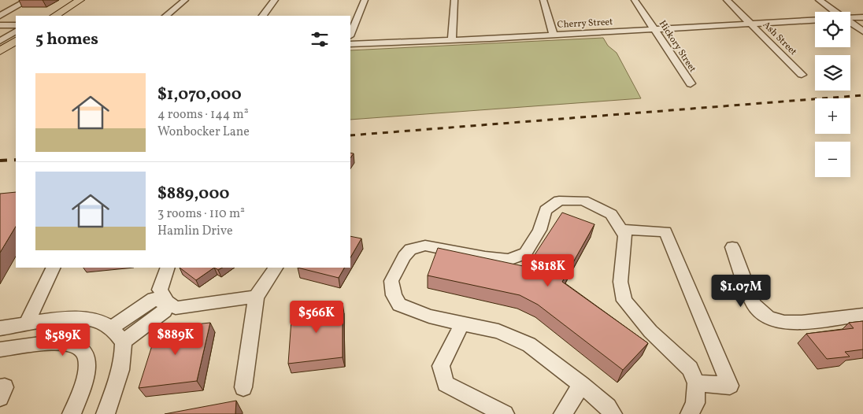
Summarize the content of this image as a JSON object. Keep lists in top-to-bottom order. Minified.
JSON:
{"streets":{"street":["Cherry Street","Ash Street","Hickory Street"]},"crossings":[["Cherry Street","Ash Street"],["Cherry Street","Hickory Street"]],"page":{"map_buttons":["+","−"],"heading":"5 homes","list":[{"name":"$1,070,000","note":"4 rooms · 144 m² · Wonbocker Lane"},{"name":"$889,000","note":"3 rooms · 110 m² · Hamlin Drive"}],"price":["$818K","$1.07M","$566K","$889K","$589K"]}}
